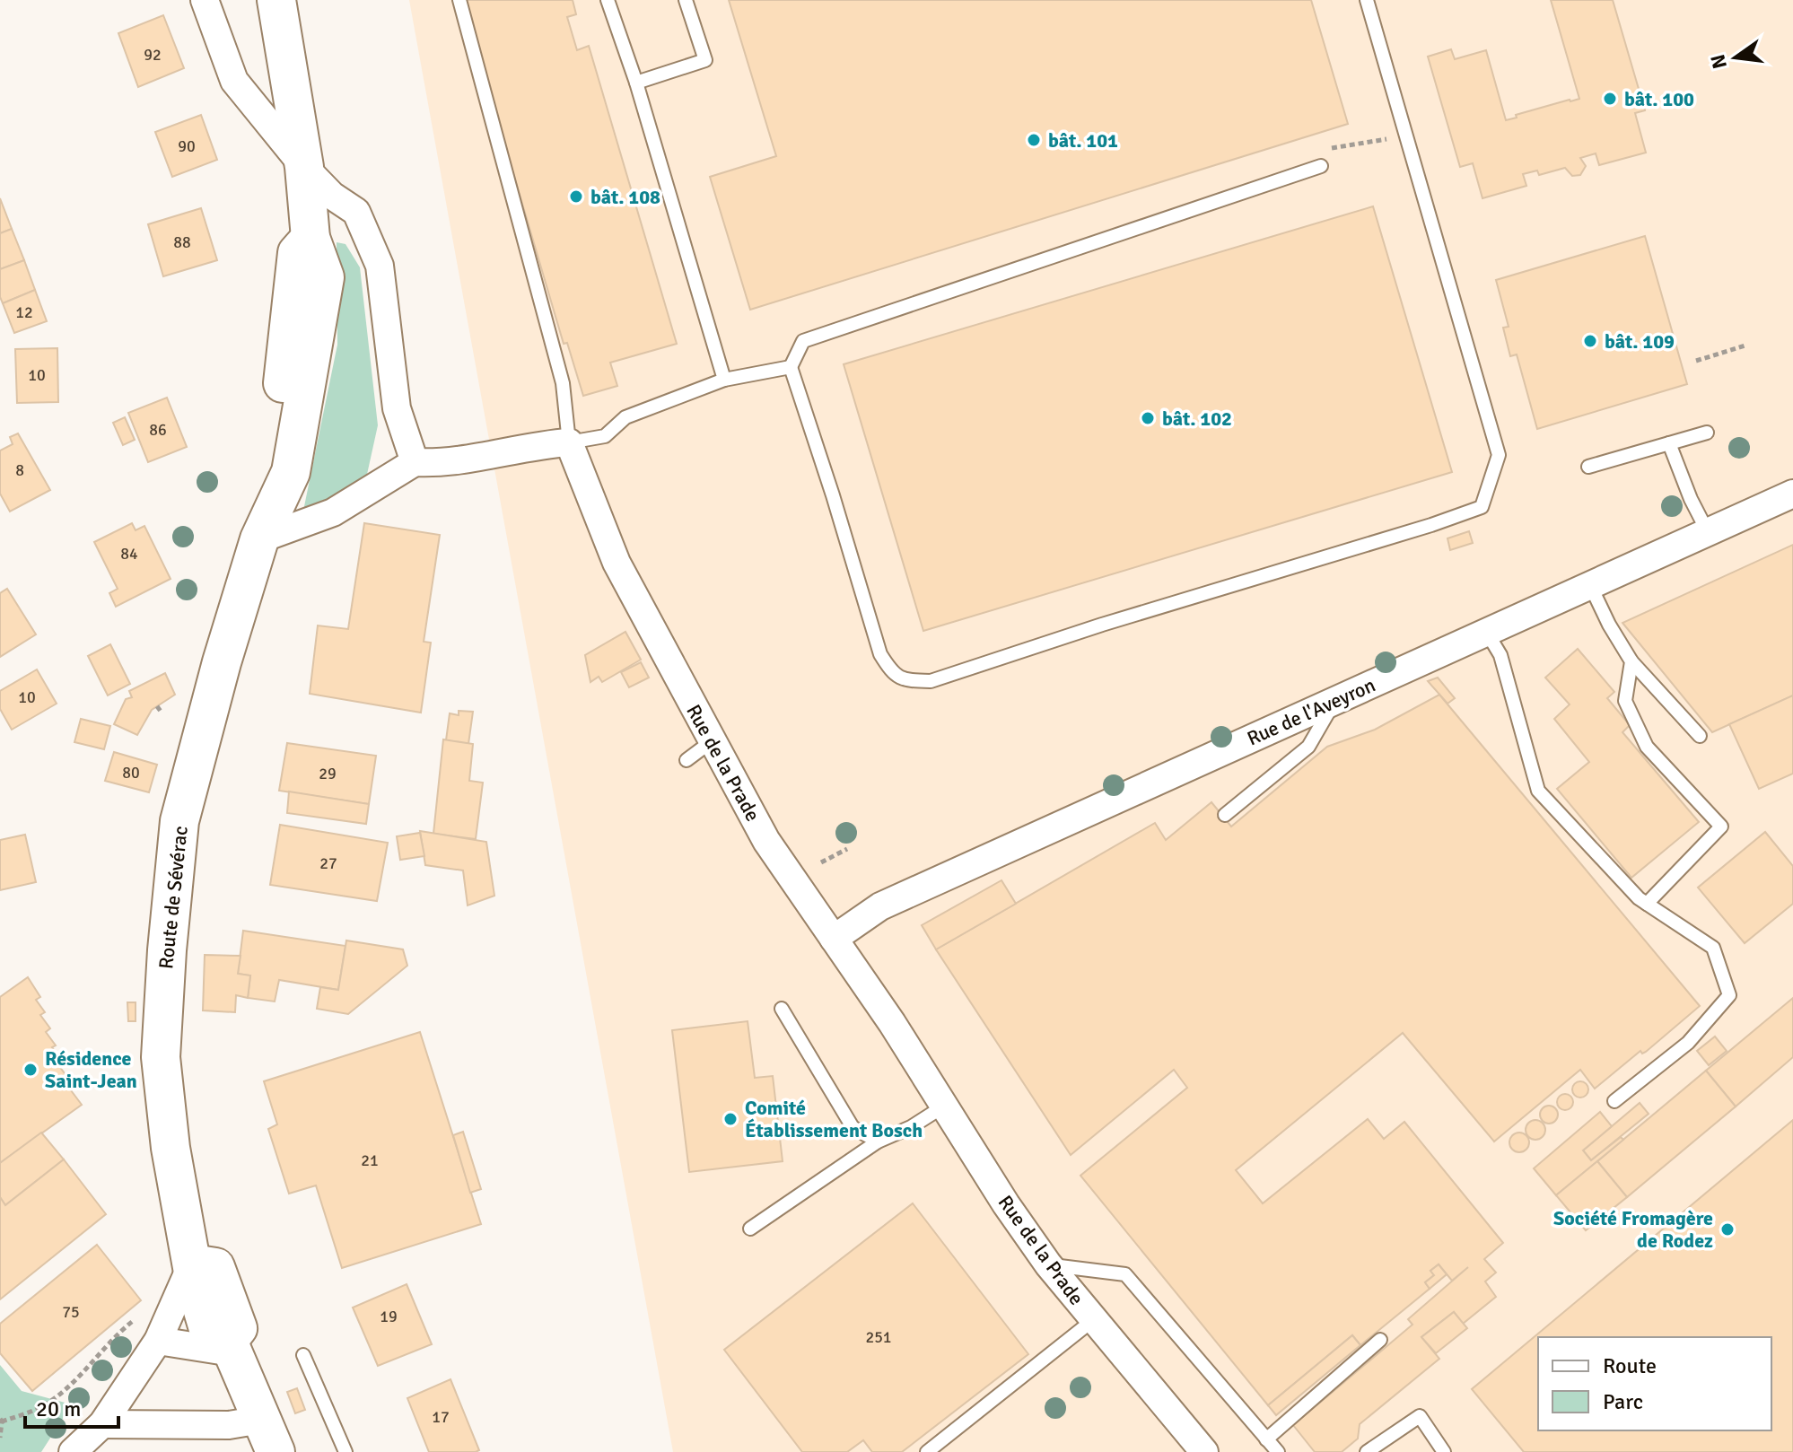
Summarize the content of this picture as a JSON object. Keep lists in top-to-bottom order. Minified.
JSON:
{"streets":{"main road":["Route de Sévérac"],"street":["Rue de l'Aveyron","Rue de la Prade"]},"crossings":[["Rue de l'Aveyron","Rue de la Prade"]],"places":["bât. 100","bât. 101","bât. 108","bât. 109","bât. 102","Résidence Saint-Jean","Comité Établissement Bosch","Société Fromagère de Rodez"],"house_numbers":["92","90","88","12","10","86","8","84","10","80","29","27","21","75","19","251","17"],"legend":["Route","Parc"],"scale_bar":"20 m","north":"left"}
